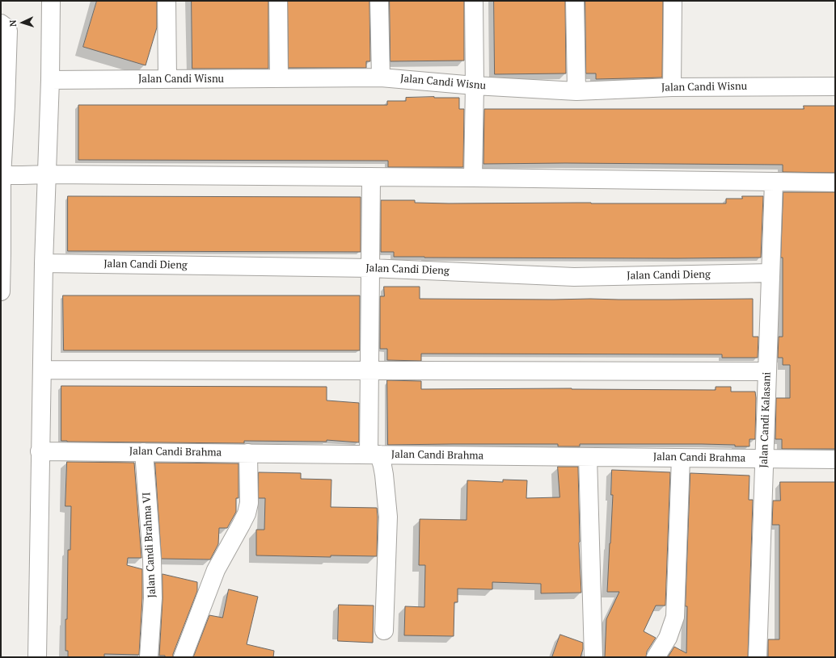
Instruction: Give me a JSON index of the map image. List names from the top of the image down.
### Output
{
  "streets": {
    "street": [
      "Jalan Candi Wisnu",
      "Jalan Candi Dieng",
      "Jalan Candi Kalasani",
      "Jalan Candi Brahma",
      "Jalan Candi Brahma VI"
    ]
  },
  "crossings": [
    ["Jalan Candi Dieng", "Jalan Candi Kalasani"],
    ["Jalan Candi Kalasani", "Jalan Candi Brahma"],
    ["Jalan Candi Brahma", "Jalan Candi Brahma VI"]
  ],
  "north": "left"
}
